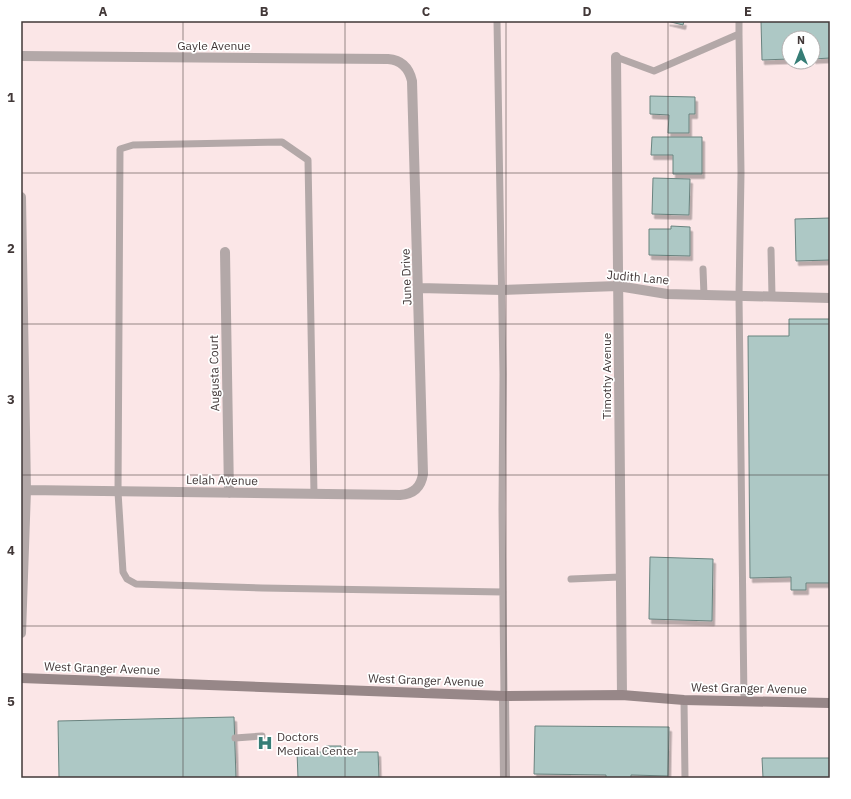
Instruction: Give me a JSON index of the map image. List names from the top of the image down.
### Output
{
  "streets": {
    "street": [
      "Gayle Avenue",
      "June Drive",
      "Judith Lane",
      "Augusta Court",
      "Timothy Avenue",
      "Lelah Avenue",
      "West Granger Avenue"
    ]
  },
  "crossings": [
    ["Gayle Avenue", "June Drive"],
    ["June Drive", "Judith Lane"],
    ["June Drive", "Lelah Avenue"],
    ["Judith Lane", "Timothy Avenue"],
    ["Augusta Court", "Lelah Avenue"],
    ["Timothy Avenue", "West Granger Avenue"]
  ],
  "places": {
    "hospital": ["Doctors Medical Center"]
  },
  "north": "top",
  "grid": {
    "columns": [
      "A",
      "B",
      "C",
      "D",
      "E"
    ],
    "rows": [
      "1",
      "2",
      "3",
      "4",
      "5"
    ]
  }
}
